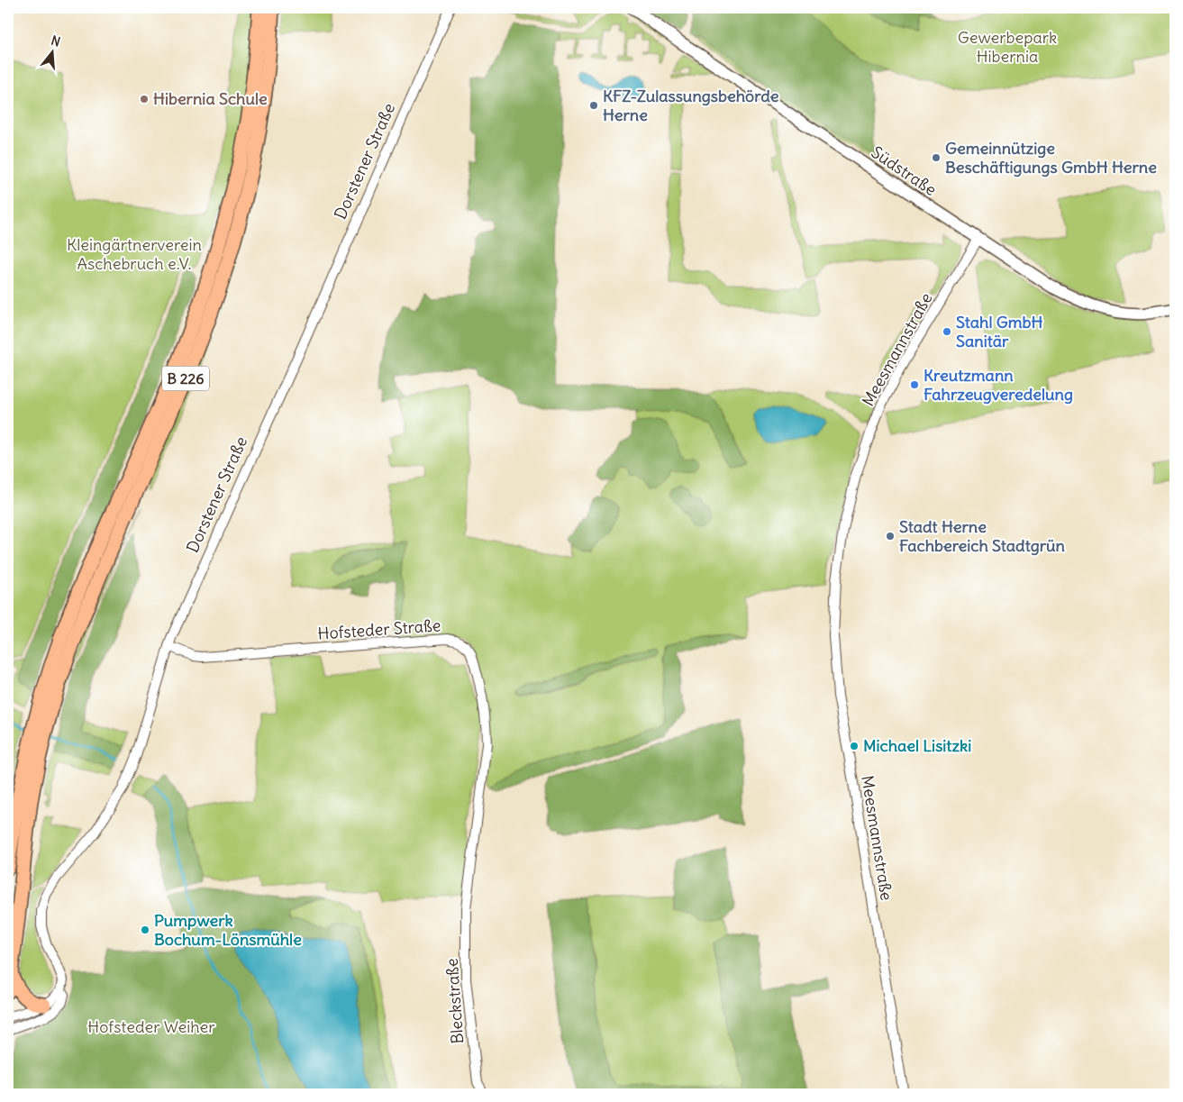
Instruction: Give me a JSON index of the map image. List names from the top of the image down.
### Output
{
  "streets": {
    "main road": ["B 226"],
    "street": [
      "Dorstener Straße",
      "Südstraße",
      "Meesmannstraße",
      "Hofsteder Straße",
      "Bleckstraße"
    ]
  },
  "crossings": [
    ["Dorstener Straße", "Hofsteder Straße"],
    ["Südstraße", "Meesmannstraße"],
    ["Hofsteder Straße", "Bleckstraße"]
  ],
  "parks": ["Gewerbepark Hibernia", "Kleingärtnerverein Aschebruch e.V.", "Hofsteder Weiher"],
  "places": [
    "Hibernia Schule",
    "KFZ-Zulassungsbehörde Herne",
    "Gemeinnützige Beschäftigungs GmbH Herne",
    "Stahl GmbH Sanitär",
    "Kreutzmann Fahrzeugveredelung",
    "Stadt Herne Fachbereich Stadtgrün",
    "Michael Lisitzki",
    "Pumpwerk Bochum-Lönsmühle"
  ],
  "north": "top"
}
